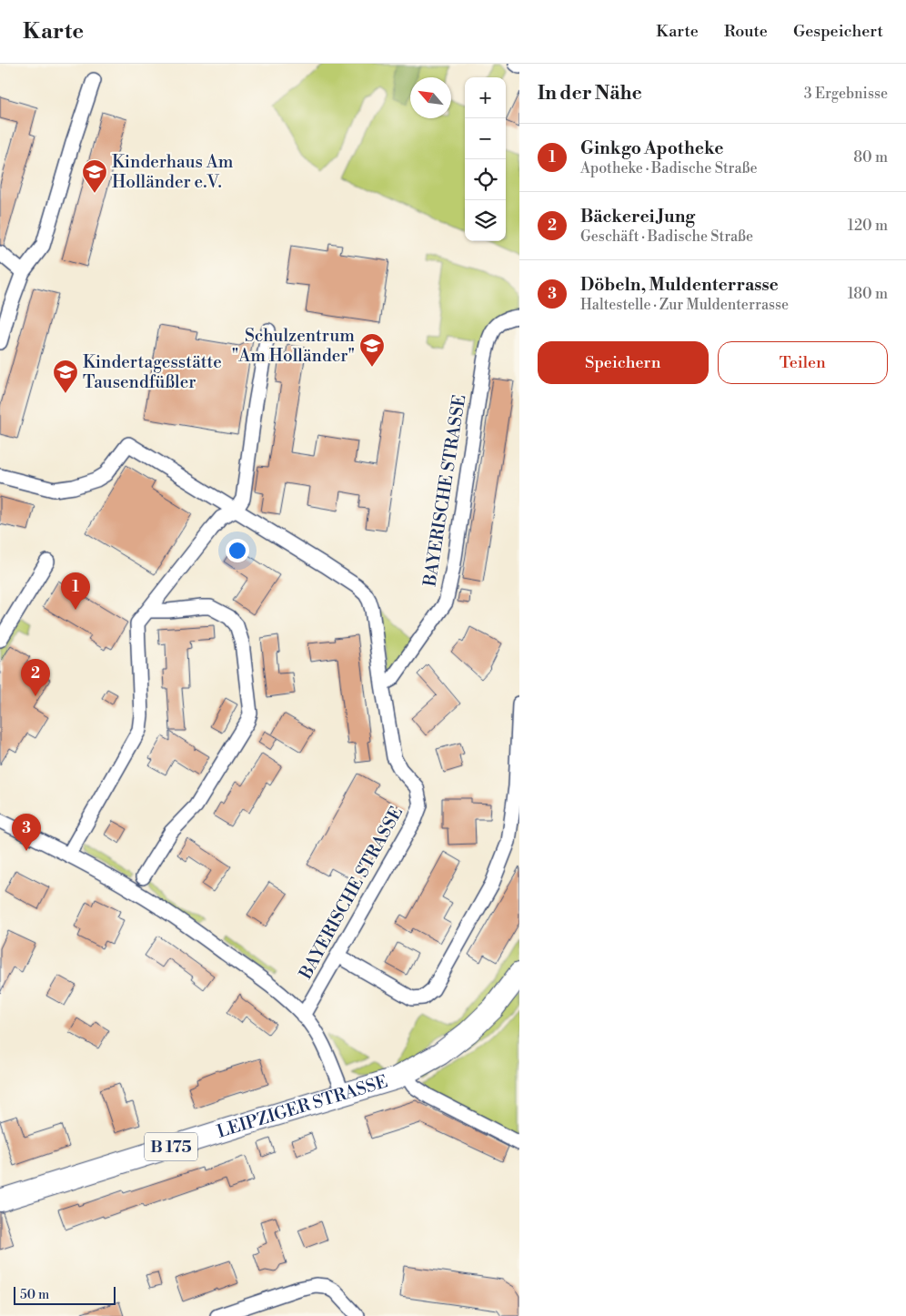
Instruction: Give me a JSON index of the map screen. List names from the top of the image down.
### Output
{
  "streets": {
    "main road": ["LEIPZIGER STRASSE", "B 175"],
    "street": ["BAYERISCHE STRASSE"]
  },
  "places": {
    "school or university": ["Kinderhaus Am Holländer e.V.", "Schulzentrum \"Am Holländer\"", "Kindertagesstätte Tausendfüßler"]
  },
  "scale_bar": "50 m",
  "north": "top left",
  "page": {
    "header": "Karte",
    "nav": ["Karte", "Route", "Gespeichert"],
    "heading": ["In der Nähe", "3 Ergebnisse"],
    "map_buttons": ["+", "−"],
    "list": [
      {
        "mark": "1",
        "name": "Ginkgo Apotheke",
        "note": "Apotheke · Badische Straße",
        "value": "80 m"
      },
      {
        "mark": "2",
        "name": "Bäckerei Jung",
        "note": "Geschäft · Badische Straße",
        "value": "120 m"
      },
      {
        "mark": "3",
        "name": "Döbeln, Muldenterrasse",
        "note": "Haltestelle · Zur Muldenterrasse",
        "value": "180 m"
      }
    ],
    "buttons": ["Speichern", "Teilen"],
    "pins": ["1", "2", "3"],
    "scale": "50 m"
  }
}
